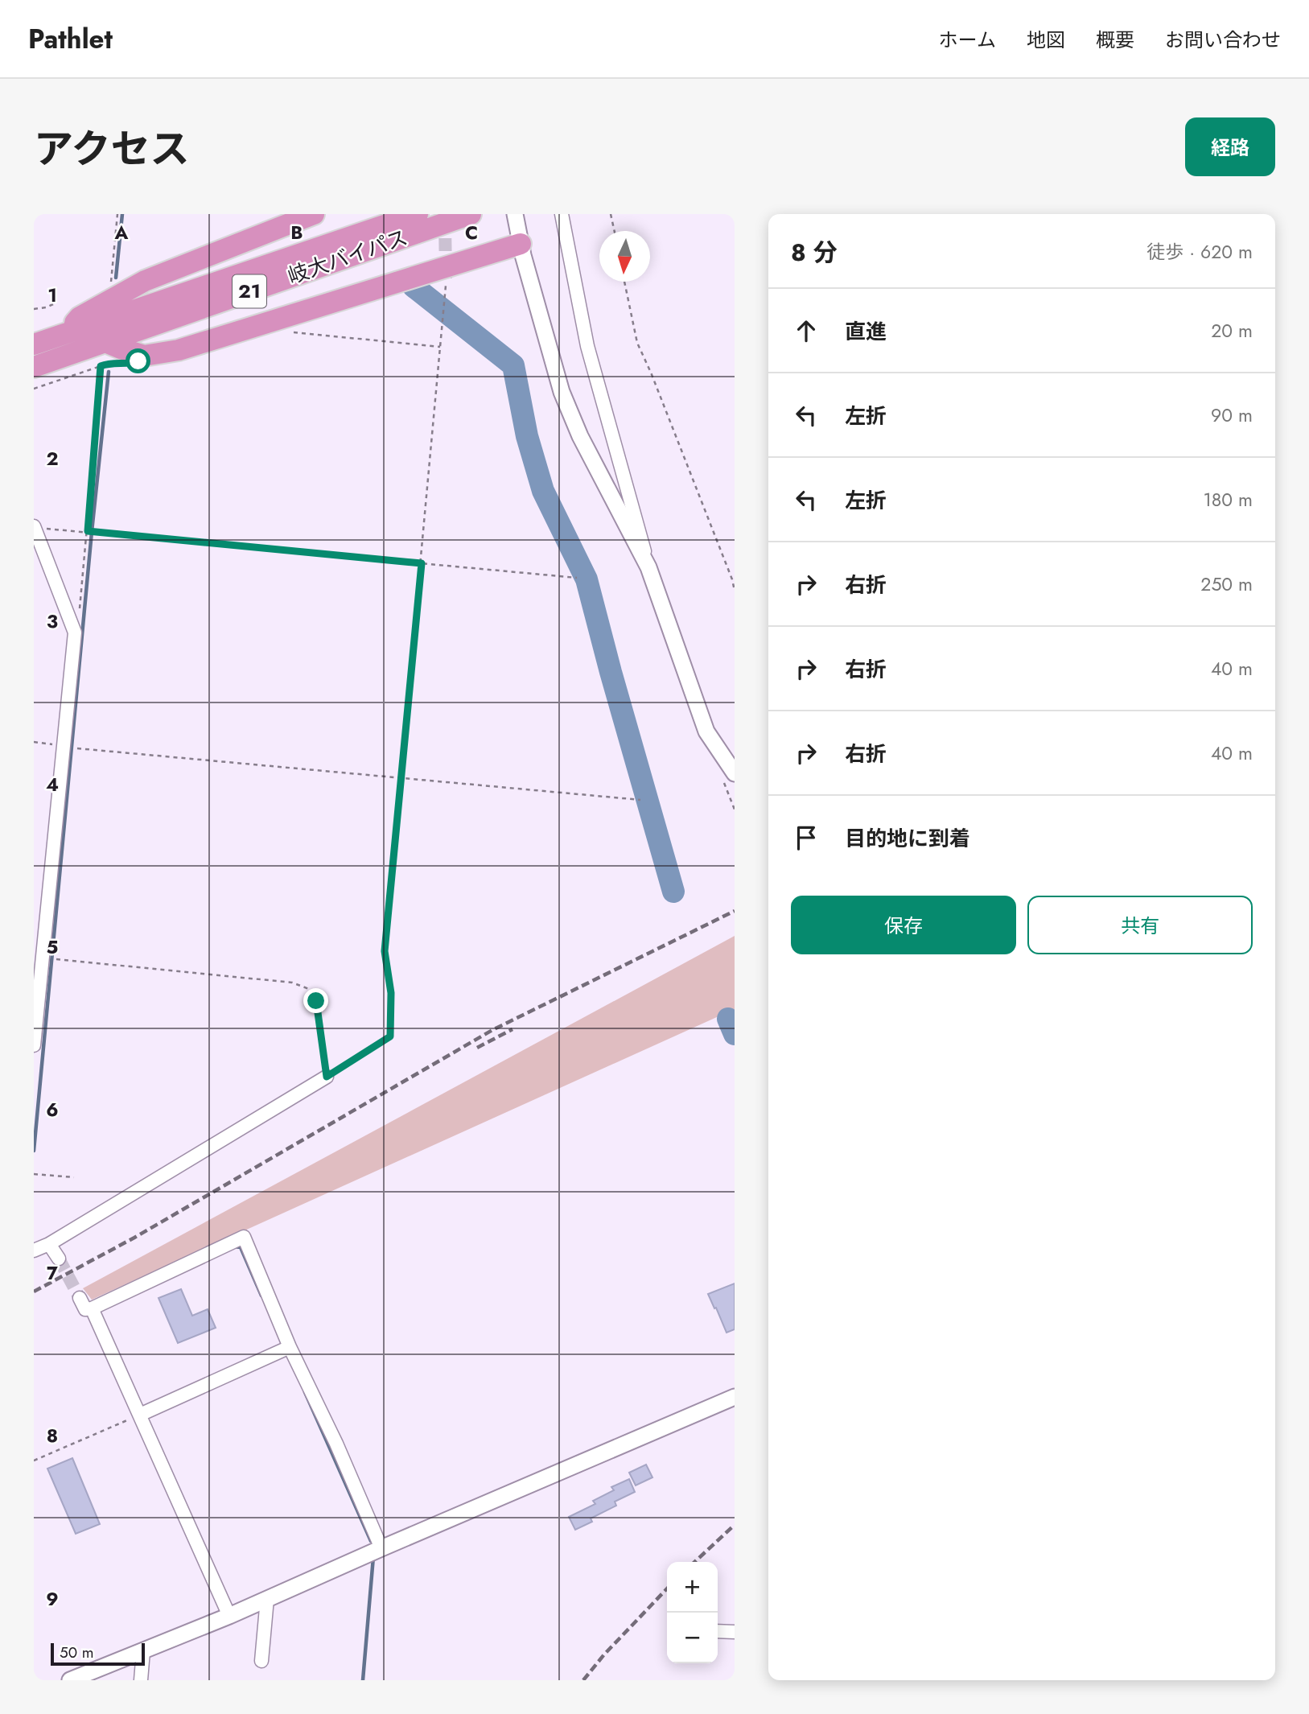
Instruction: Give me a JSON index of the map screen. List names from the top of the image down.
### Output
{
  "streets": {
    "highway": ["岐大バイパス", "21"]
  },
  "scale_bar": "50 m",
  "north": "bottom",
  "page": {
    "header": "Pathlet",
    "nav": [
      "ホーム",
      "地図",
      "概要",
      "お問い合わせ"
    ],
    "title": "アクセス",
    "buttons": [
      "経路",
      ["保存", "共有"]
    ],
    "heading": ["8 分", "徒歩 · 620 m"],
    "list": [
      ["直進", "20 m"],
      ["左折", "90 m"],
      ["左折", "180 m"],
      ["右折", "250 m"],
      ["右折", "40 m"],
      ["右折", "40 m"],
      "目的地に到着"
    ],
    "map_buttons": ["+", "−"],
    "scale": "50 m"
  },
  "grid": {
    "columns": ["A", "B", "C"],
    "rows": [
      "1",
      "2",
      "3",
      "4",
      "5",
      "6",
      "7",
      "8",
      "9"
    ]
  }
}
